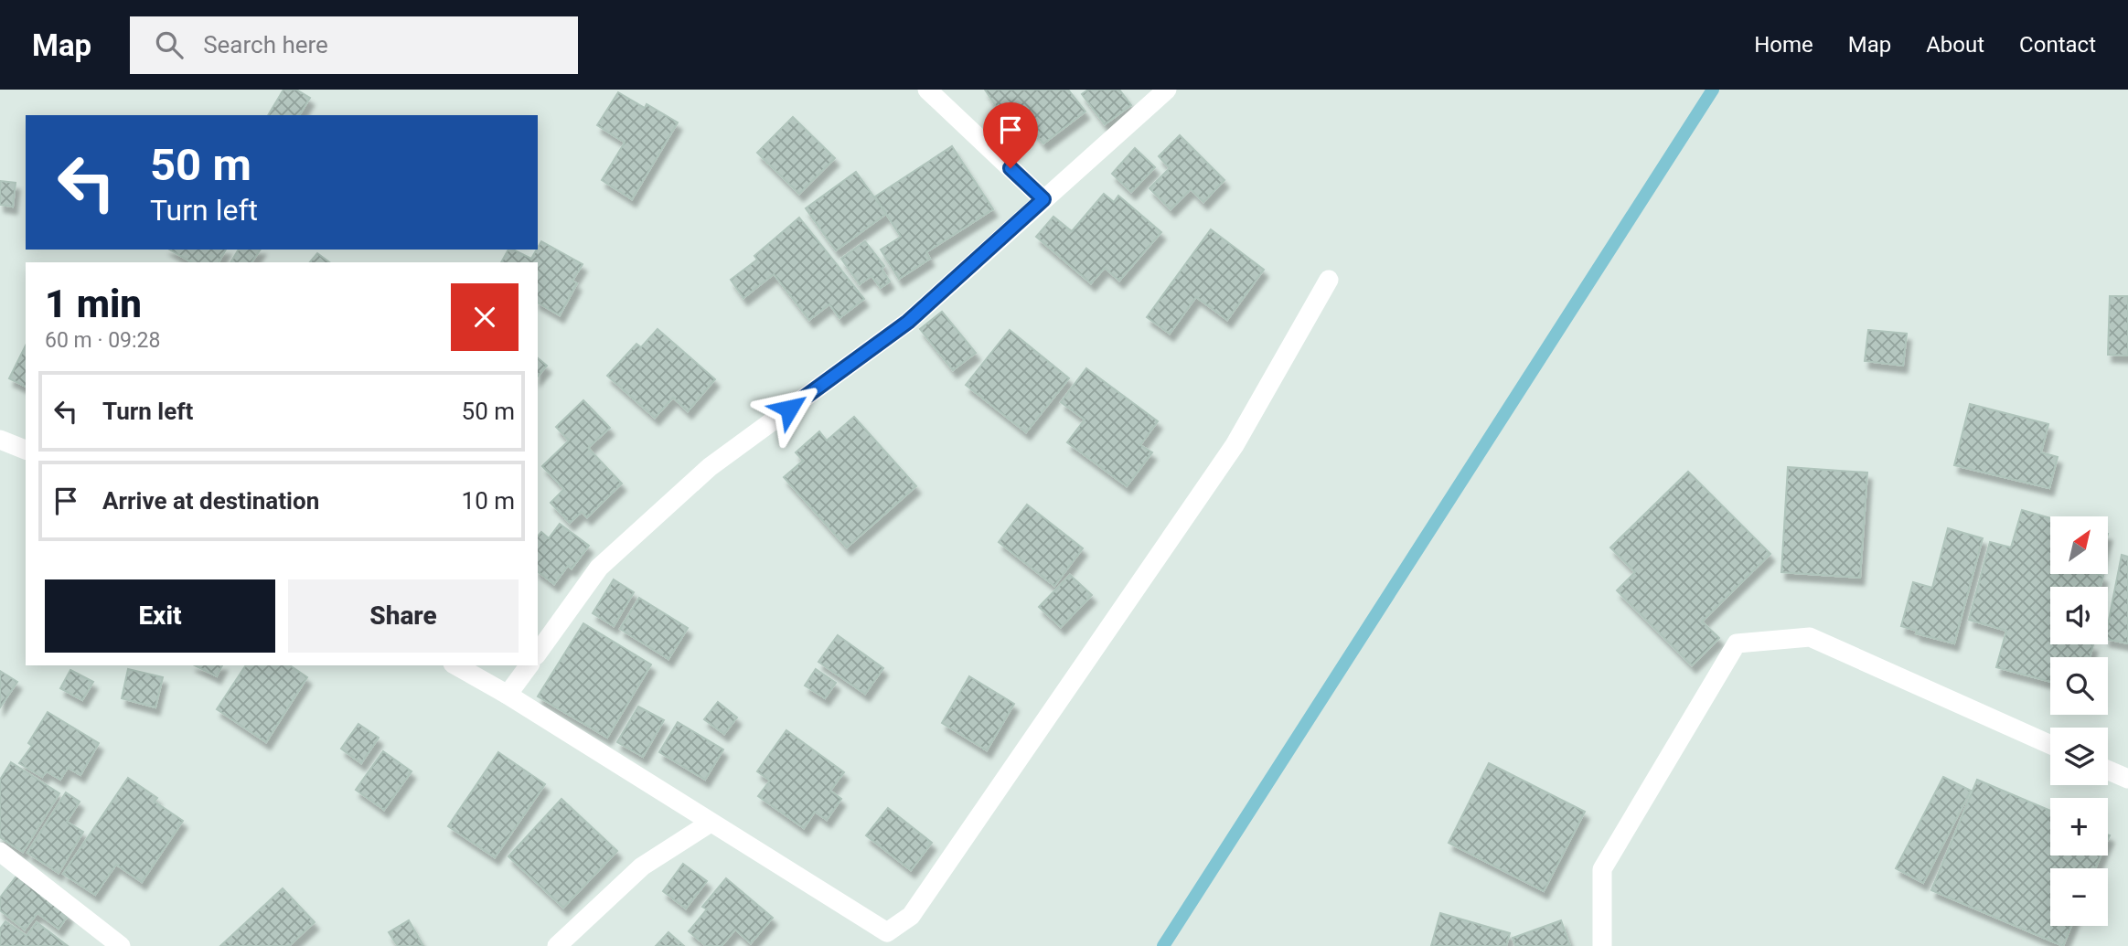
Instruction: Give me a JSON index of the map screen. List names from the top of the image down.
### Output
{
  "north": "top right",
  "page": {
    "header": "Map",
    "search": "Search here",
    "nav": [
      "Home",
      "Map",
      "About",
      "Contact"
    ],
    "turn": ["50 m", "Turn left"],
    "heading": ["1 min", "60 m · 09:28"],
    "list": [
      {
        "name": "Turn left",
        "value": "50 m"
      },
      {
        "name": "Arrive at destination",
        "value": "10 m"
      }
    ],
    "map_buttons": ["+", "−"],
    "buttons": ["Exit", "Share"]
  }
}
